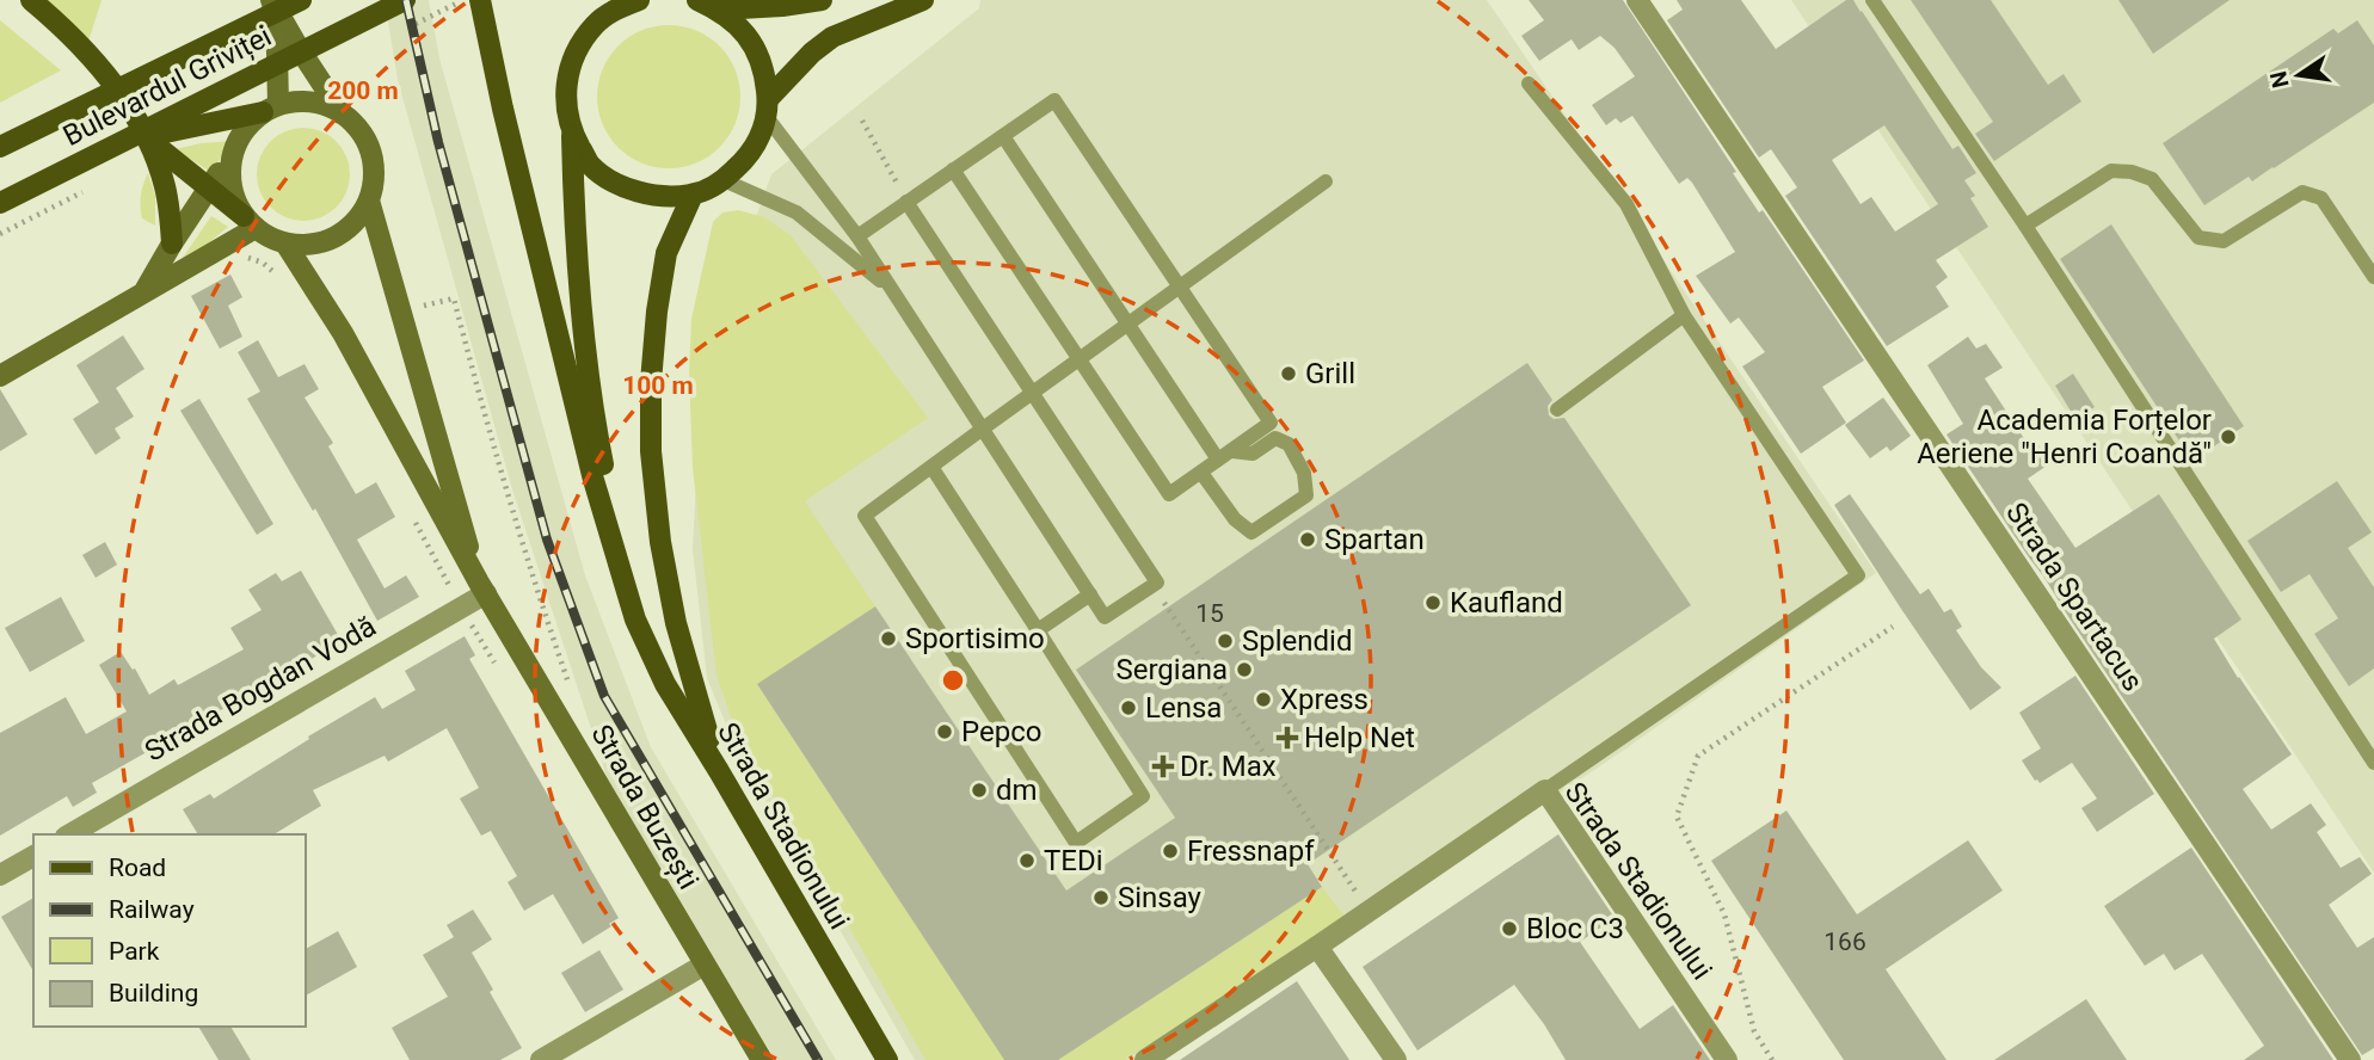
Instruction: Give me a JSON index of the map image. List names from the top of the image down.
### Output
{
  "streets": {
    "main road": ["Bulevardul Griviței", "Strada Buzești", "Strada Stadionului"],
    "street": ["Strada Spartacus", "Strada Bogdan Vodă"]
  },
  "crossings": [
    ["Strada Bogdan Vodă", "Strada Buzești"]
  ],
  "places": {
    "other": [
      "Grill",
      "Academia Forțelor Aeriene \"Henri Coandă\"",
      "Spartan",
      "Kaufland",
      "Sportisimo",
      "Splendid",
      "Sergiana",
      "Xpress",
      "Lensa",
      "Pepco",
      "dm",
      "Fressnapf",
      "TEDi",
      "Sinsay",
      "Bloc C3"
    ],
    "health": ["Help Net", "Dr. Max"]
  },
  "house_numbers": ["15", "166"],
  "legend": [
    "Road",
    "Railway",
    "Park",
    "Building"
  ],
  "north": "left",
  "rings": ["200 m", "100 m"]
}
